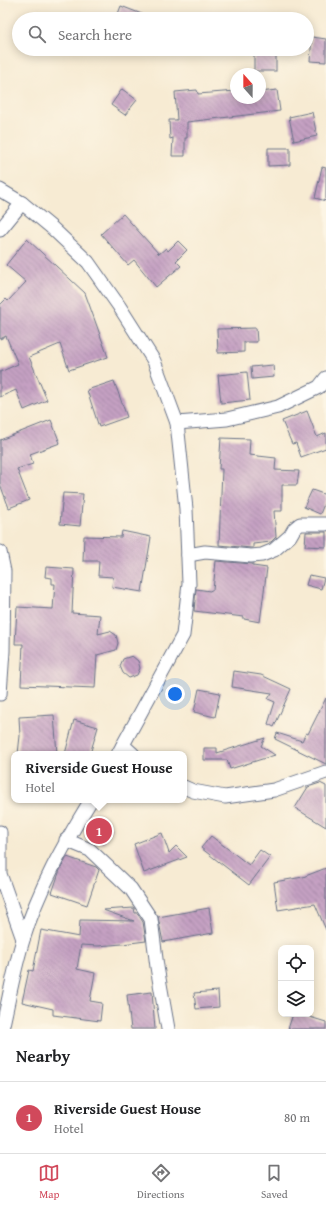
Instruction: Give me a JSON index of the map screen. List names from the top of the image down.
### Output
{
  "north": "top",
  "page": {
    "search": "Search here",
    "popup": ["Riverside Guest House", "Hotel"],
    "pins": "1",
    "heading": "Nearby",
    "list": [
      {
        "mark": "1",
        "name": "Riverside Guest House",
        "note": "Hotel",
        "value": "80 m"
      }
    ],
    "nav": ["Map", "Directions", "Saved"]
  }
}
